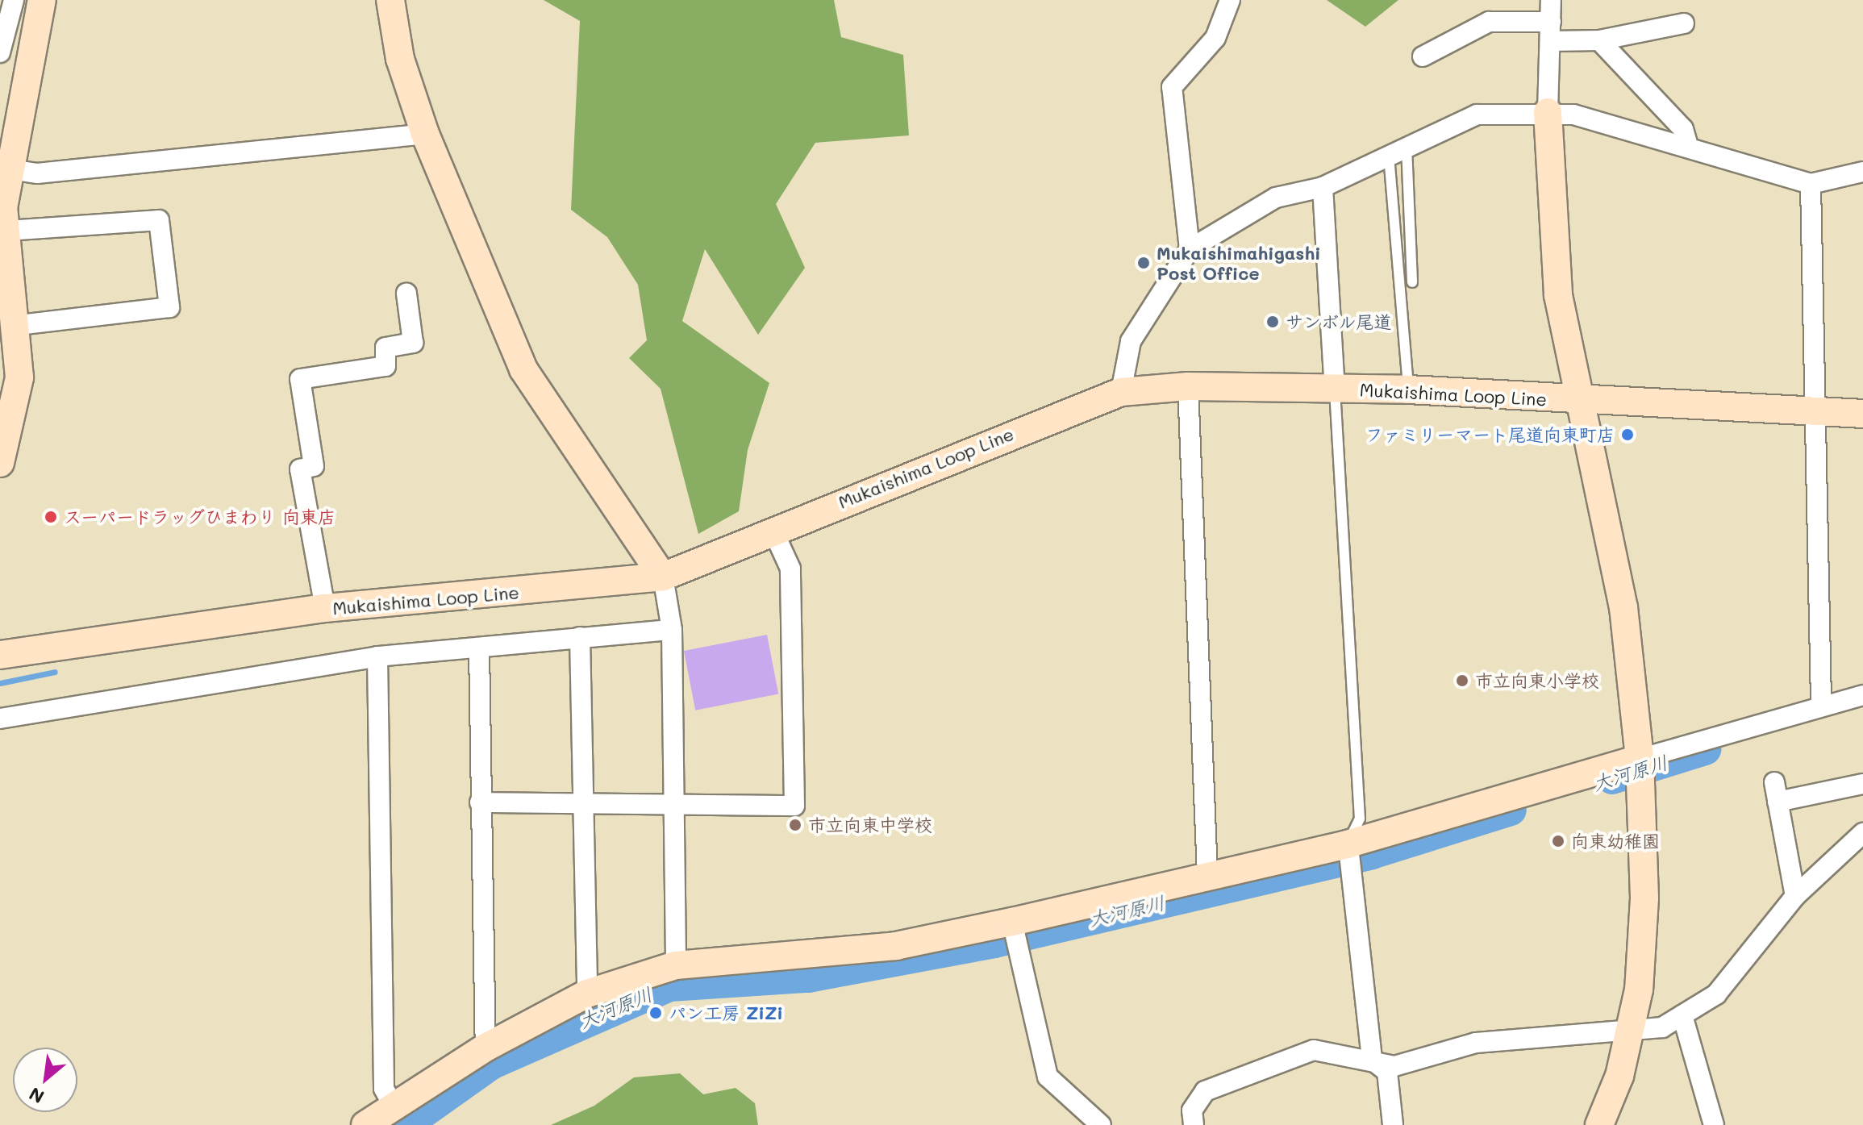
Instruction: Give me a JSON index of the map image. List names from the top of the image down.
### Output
{
  "streets": {
    "street": ["Mukaishima Loop Line"]
  },
  "water": ["大河原川"],
  "places": [
    "Mukaishimahigashi Post Office",
    "サンボル尾道",
    "ファミリーマート尾道向東町店",
    "スーパードラッグひまわり 向東店",
    "市立向東小学校",
    "市立向東中学校",
    "向東幼稚園",
    "パン工房 ZiZi"
  ],
  "north": "bottom left"
}
